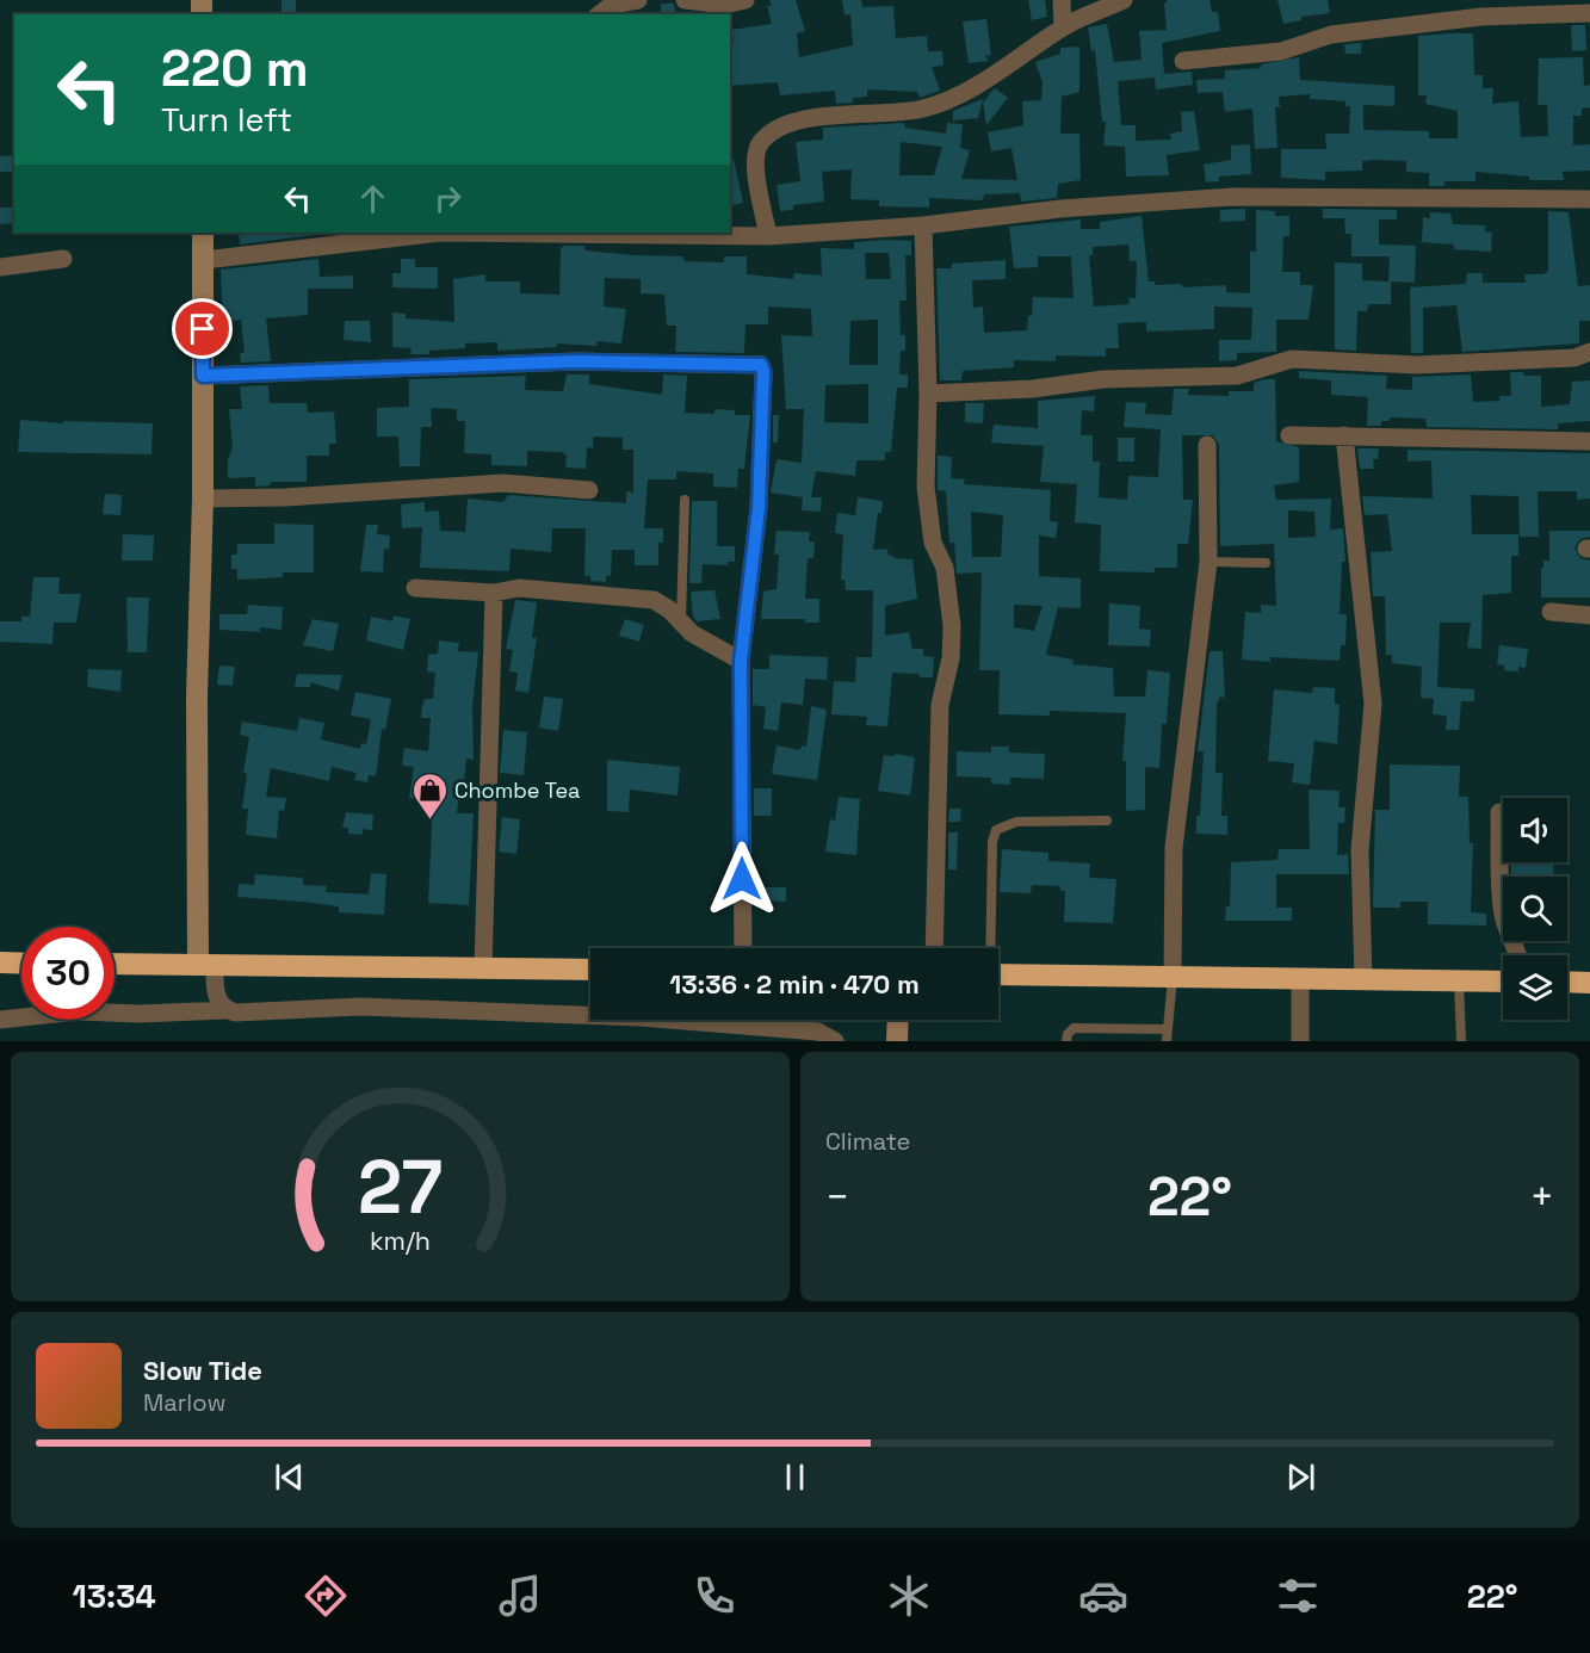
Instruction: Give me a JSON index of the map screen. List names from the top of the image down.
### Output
{
  "places": {
    "shop": ["Chombe Tea"]
  },
  "page": {
    "turn": ["220 m", "Turn left"],
    "limit": "30",
    "trip": "13:36 · 2 min · 470 m",
    "tile": "Climate",
    "heat": ["−", "22°", "+"],
    "song": ["Slow Tide", "Marlow"],
    "tabs": ["13:34", "22°"],
    "gauge": ["27", "km/h"]
  }
}
